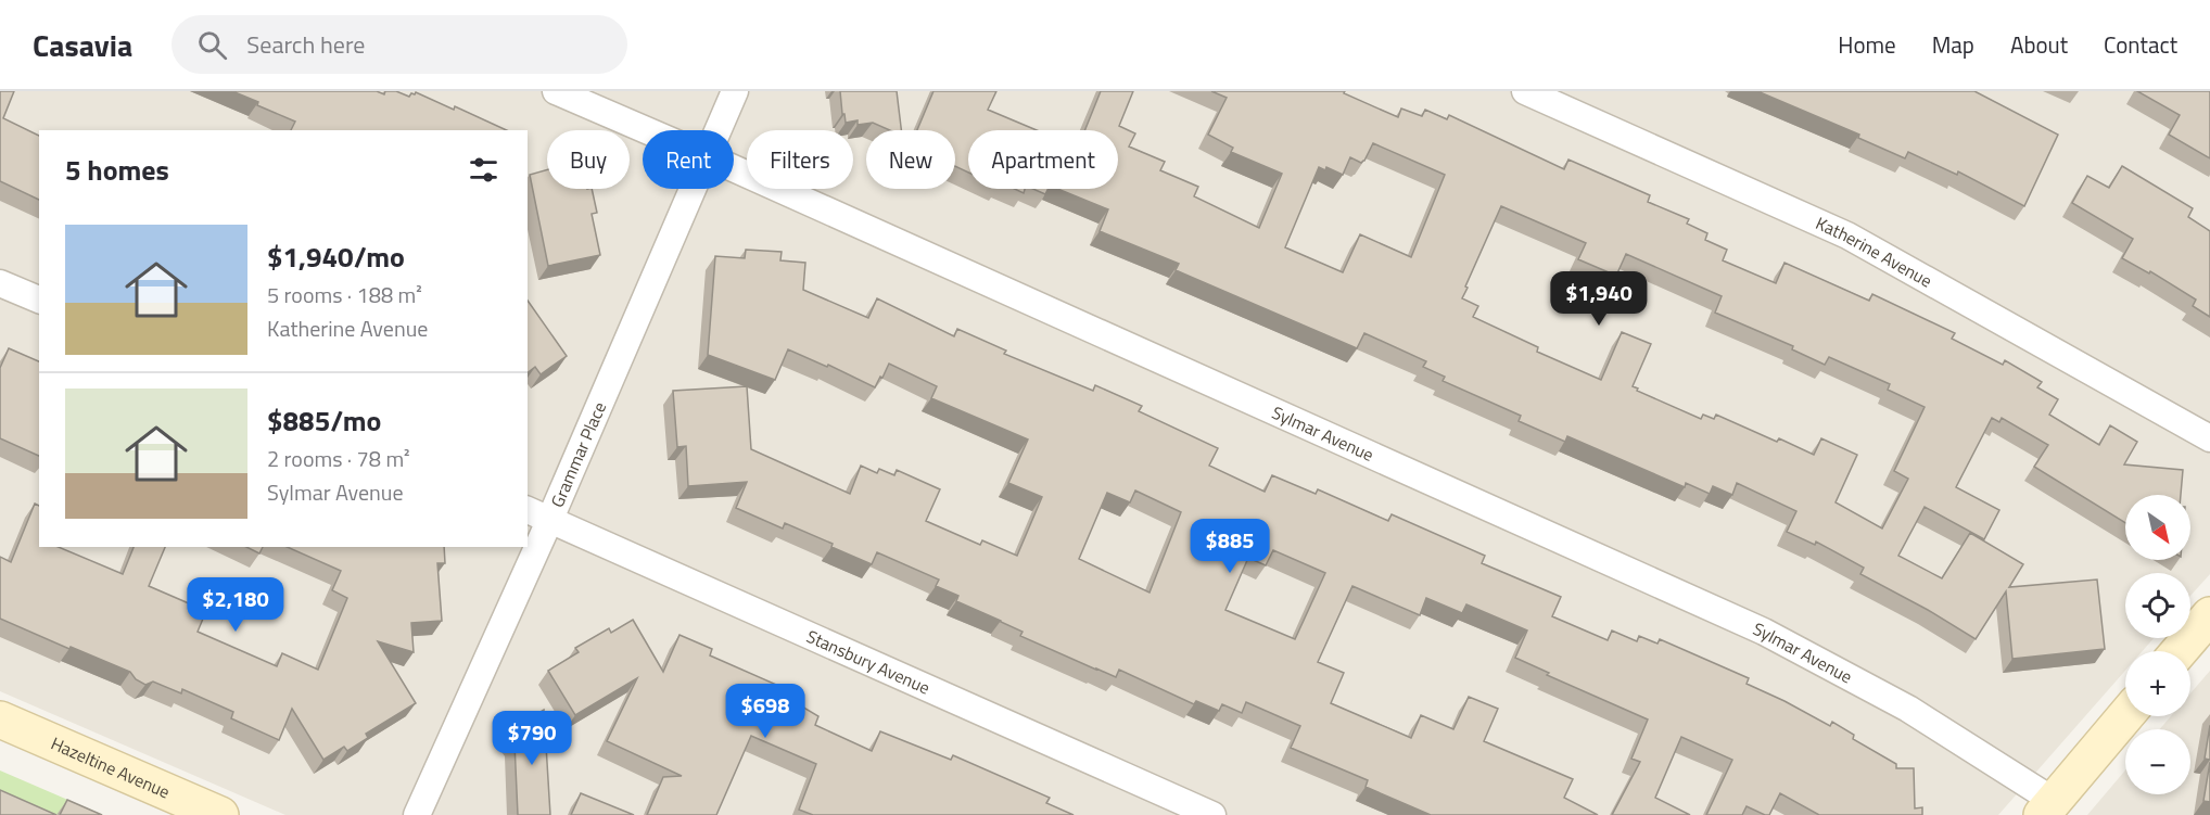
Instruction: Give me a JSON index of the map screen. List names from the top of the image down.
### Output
{
  "streets": {
    "street": [
      "Katherine Avenue",
      "Sylmar Avenue",
      "Grammar Place",
      "Stansbury Avenue",
      "Hazeltine Avenue"
    ]
  },
  "crossings": [
    ["Grammar Place", "Stansbury Avenue"]
  ],
  "north": "bottom right",
  "page": {
    "header": "Casavia",
    "search": "Search here",
    "nav": [
      "Home",
      "Map",
      "About",
      "Contact"
    ],
    "chip": [
      "Buy",
      "Rent",
      "Filters",
      "New",
      "Apartment"
    ],
    "heading": "5 homes",
    "list": [
      {
        "name": "$1,940/mo",
        "note": "5 rooms · 188 m² · Katherine Avenue"
      },
      {
        "name": "$885/mo",
        "note": "2 rooms · 78 m² · Sylmar Avenue"
      }
    ],
    "price": [
      "$1,940",
      "$885",
      "$2,180",
      "$698",
      "$790"
    ],
    "map_buttons": ["+", "−"]
  }
}
